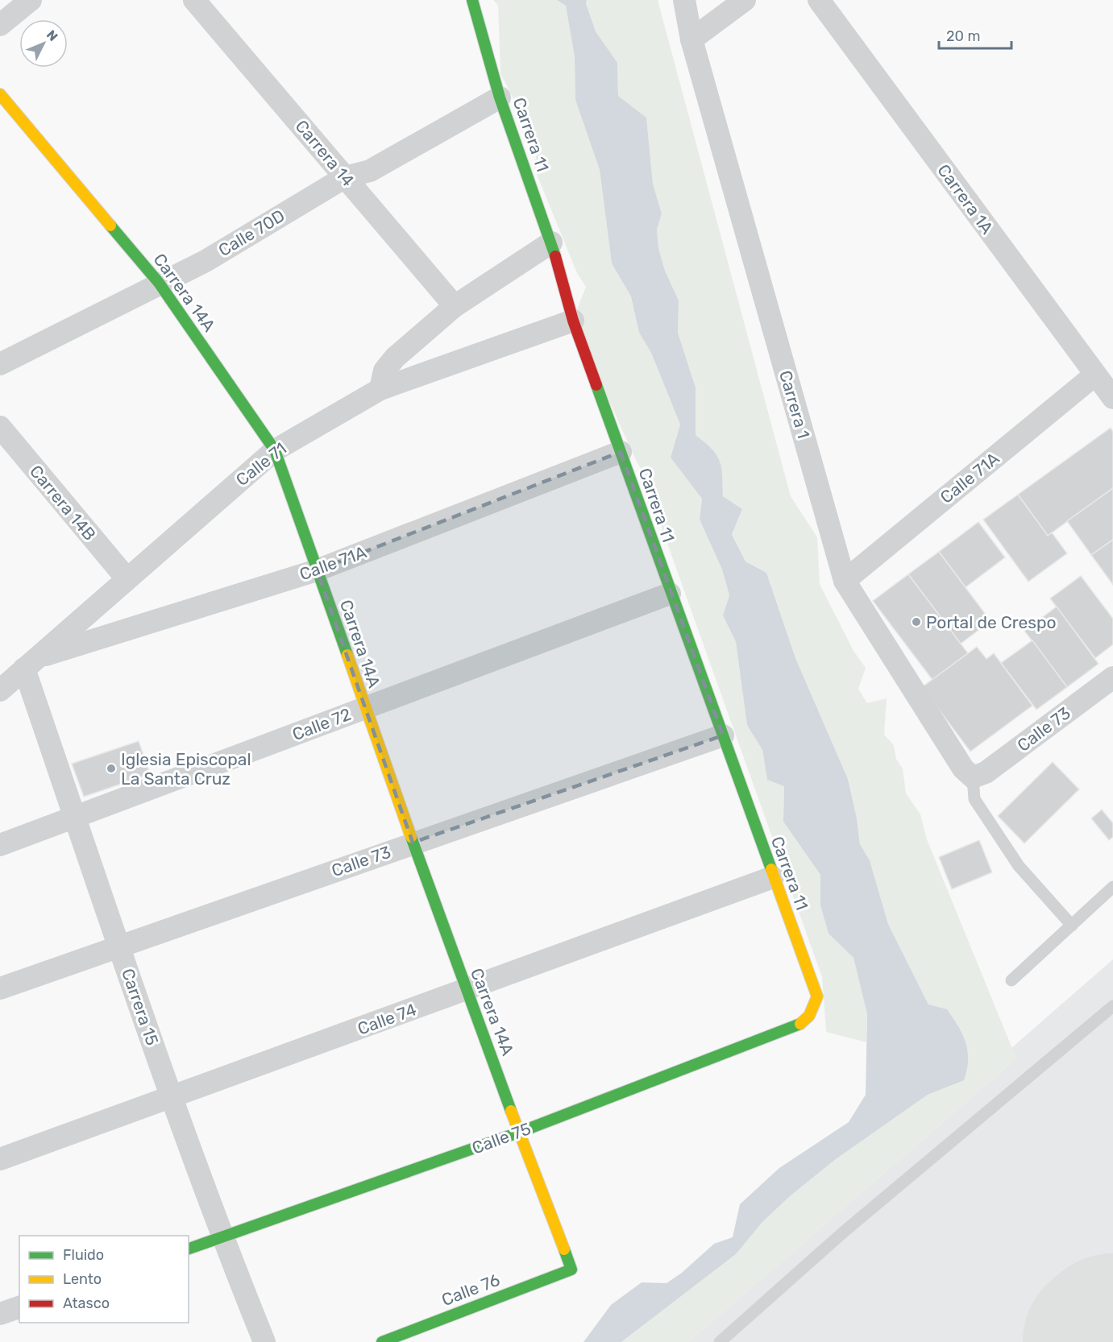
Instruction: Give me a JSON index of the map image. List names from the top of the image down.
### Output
{
  "streets": {
    "street": [
      "Carrera 11",
      "Carrera 14",
      "Carrera 1A",
      "Calle 70D",
      "Carrera 14A",
      "Carrera 1",
      "Calle 71",
      "Calle 71A",
      "Carrera 14B",
      "Calle 72",
      "Calle 73",
      "Carrera 15",
      "Calle 74",
      "Calle 75",
      "Calle 76"
    ]
  },
  "crossings": [
    ["Carrera 11", "Calle 70D"],
    ["Carrera 11", "Calle 71"],
    ["Carrera 11", "Calle 71A"],
    ["Carrera 11", "Calle 72"],
    ["Carrera 11", "Calle 73"],
    ["Carrera 11", "Calle 74"],
    ["Carrera 11", "Calle 75"],
    ["Carrera 14", "Calle 70D"],
    ["Carrera 1A", "Calle 71A"],
    ["Calle 70D", "Carrera 14A"],
    ["Carrera 14A", "Calle 71"],
    ["Carrera 14A", "Calle 71A"],
    ["Carrera 14A", "Calle 72"],
    ["Carrera 14A", "Calle 73"],
    ["Carrera 14A", "Calle 74"],
    ["Carrera 14A", "Calle 75"],
    ["Carrera 14A", "Calle 76"],
    ["Carrera 1", "Calle 71A"],
    ["Carrera 1", "Calle 73"],
    ["Calle 71", "Calle 71A"],
    ["Calle 71", "Carrera 14B"],
    ["Calle 71", "Carrera 15"],
    ["Calle 71A", "Carrera 15"],
    ["Calle 72", "Carrera 15"],
    ["Calle 73", "Carrera 15"],
    ["Carrera 15", "Calle 74"],
    ["Carrera 15", "Calle 75"]
  ],
  "places": ["Portal de Crespo", "Iglesia Episcopal La Santa Cruz"],
  "legend": ["Fluido", "Lento", "Atasco"],
  "scale_bar": "20 m",
  "north": "top right"
}
